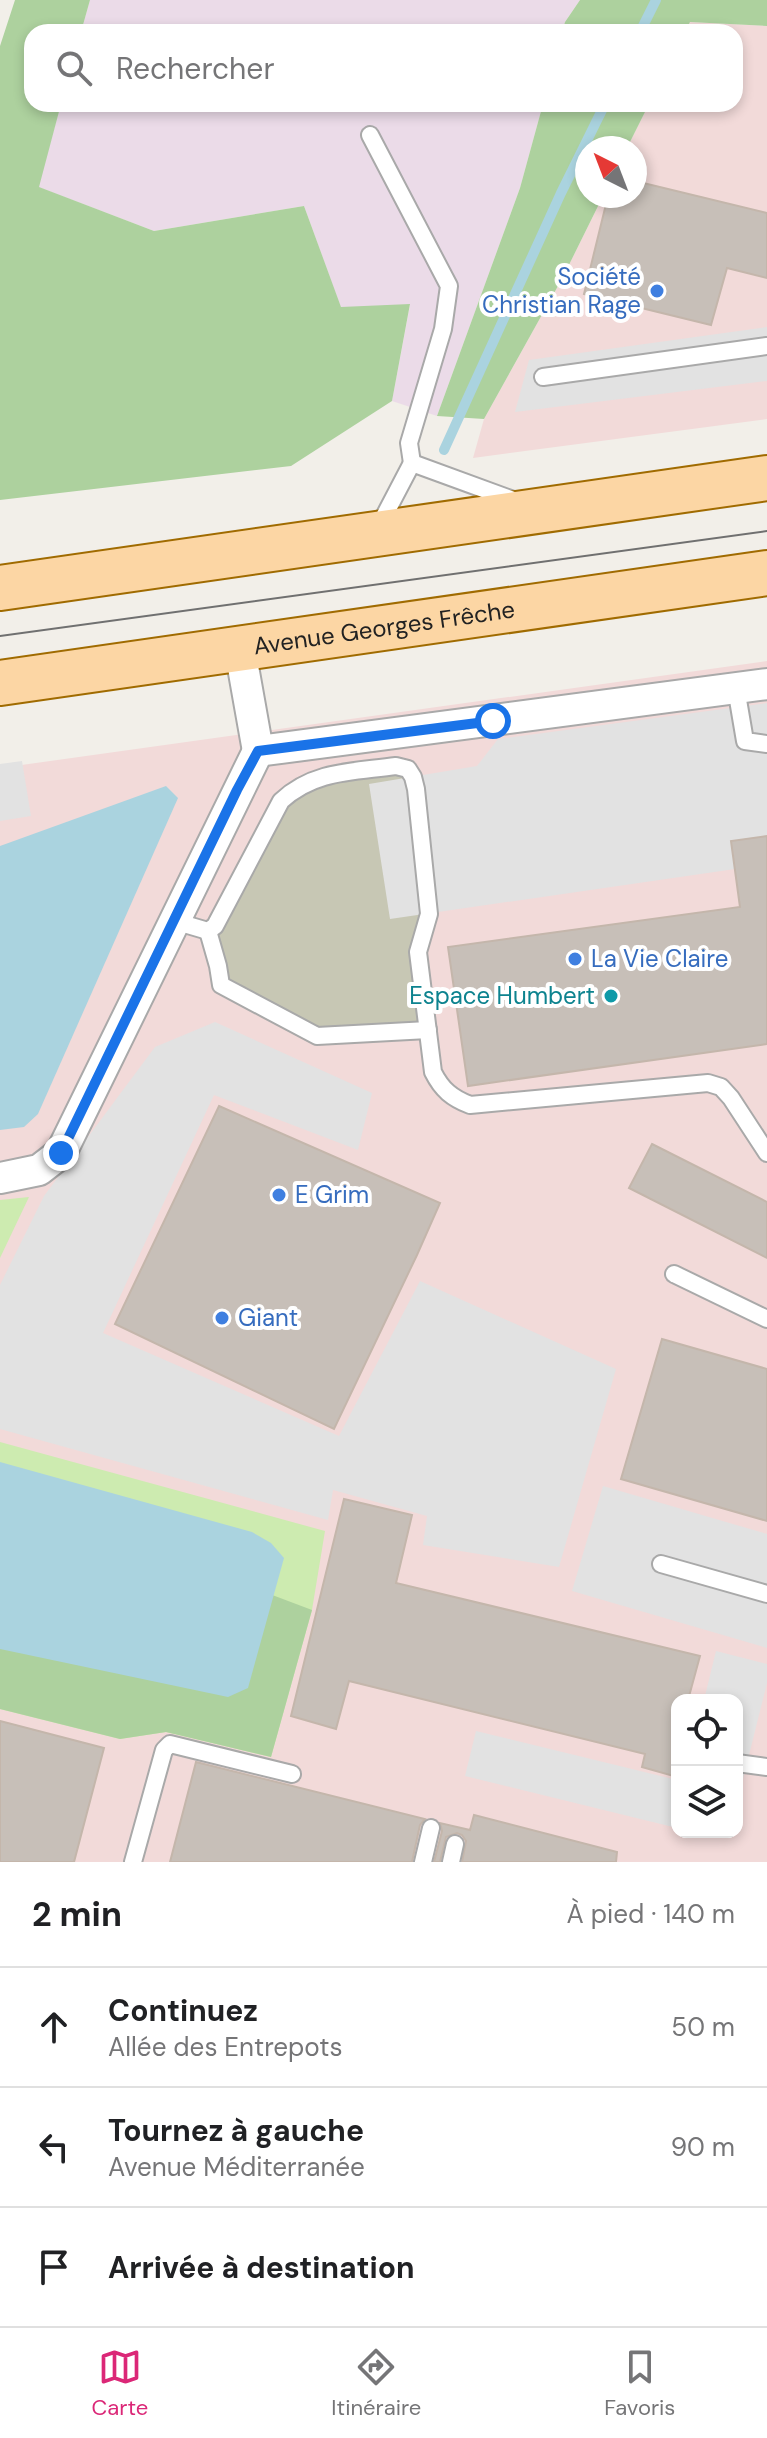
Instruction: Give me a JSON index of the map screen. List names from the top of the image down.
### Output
{
  "streets": {
    "main road": ["Avenue Georges Frêche"]
  },
  "places": [
    "Société Christian Rage",
    "La Vie Claire",
    "Espace Humbert",
    "E Grim",
    "Giant"
  ],
  "north": "top left",
  "page": {
    "search": "Rechercher",
    "heading": ["2 min", "À pied · 140 m"],
    "list": [
      ["Continuez", "Allée des Entrepots", "50 m"],
      ["Tournez à gauche", "Avenue Méditerranée", "90 m"],
      "Arrivée à destination"
    ],
    "nav": ["Carte", "Itinéraire", "Favoris"]
  }
}
